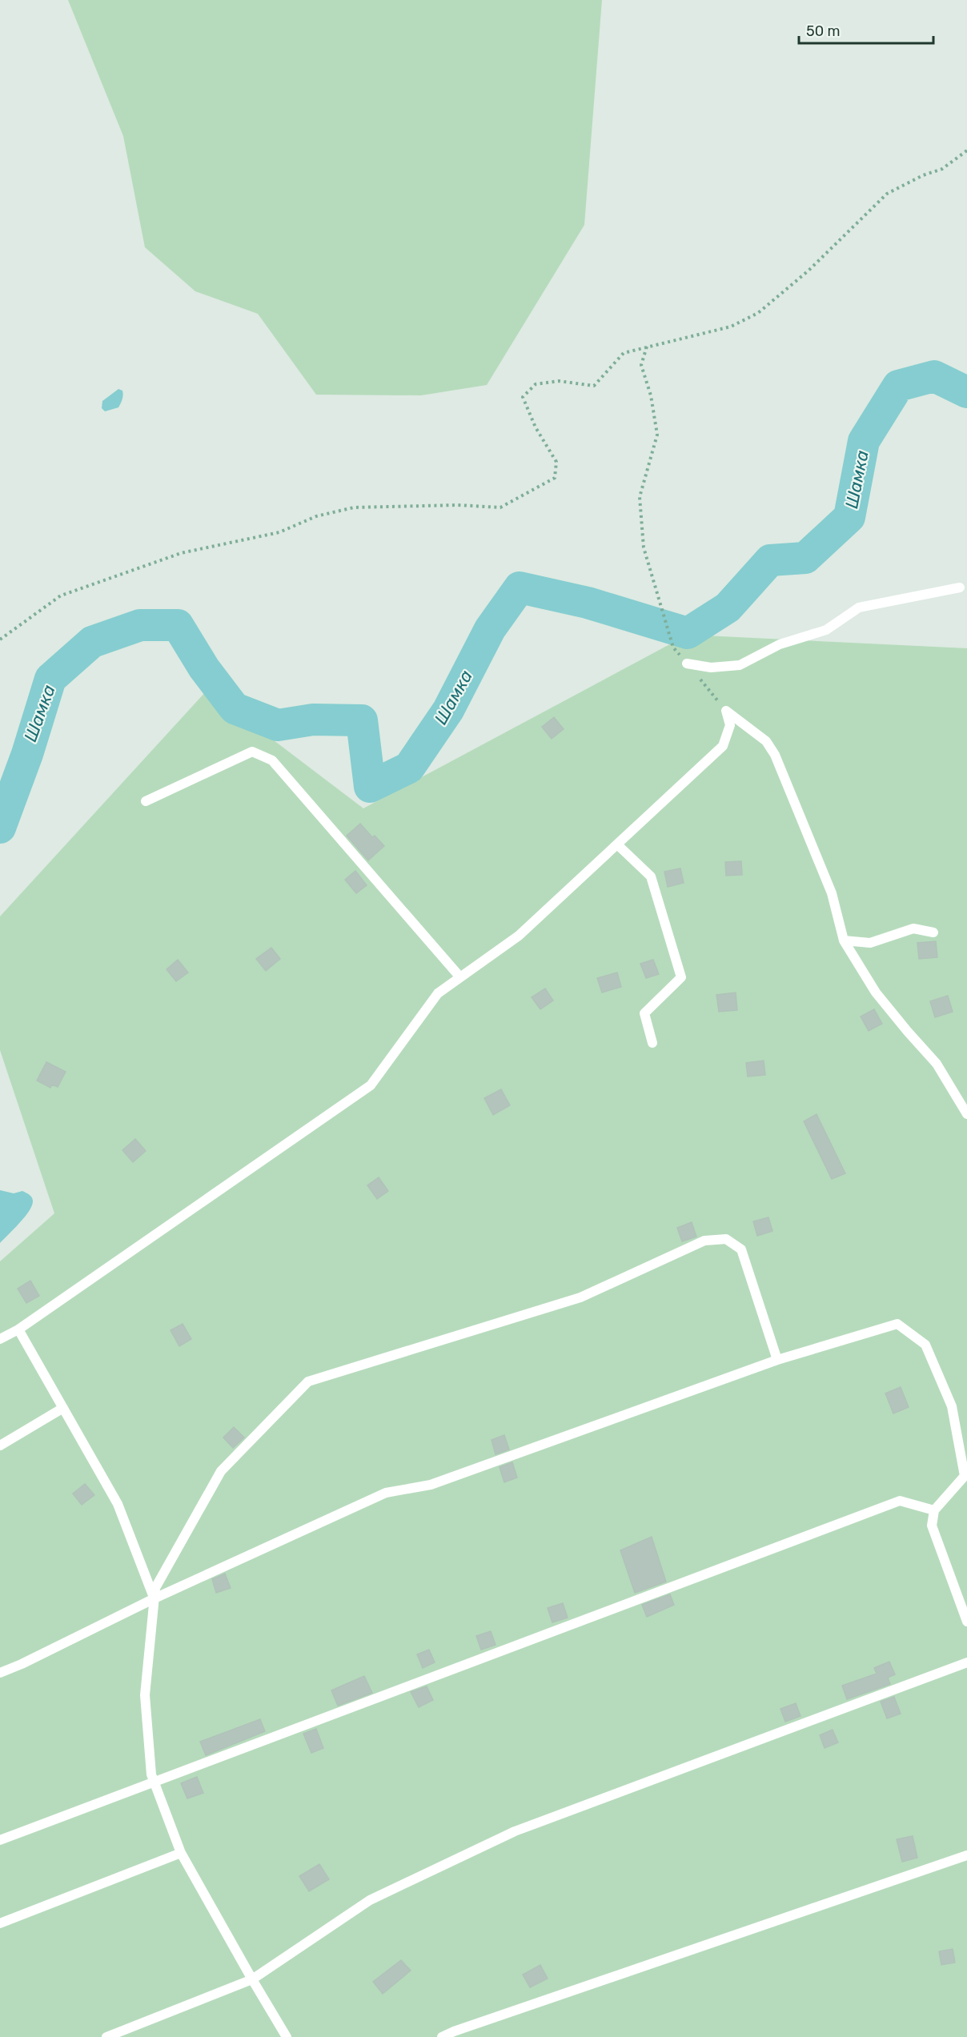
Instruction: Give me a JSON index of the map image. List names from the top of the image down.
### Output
{
  "water": ["Шамка"],
  "scale_bar": "50 m"
}
